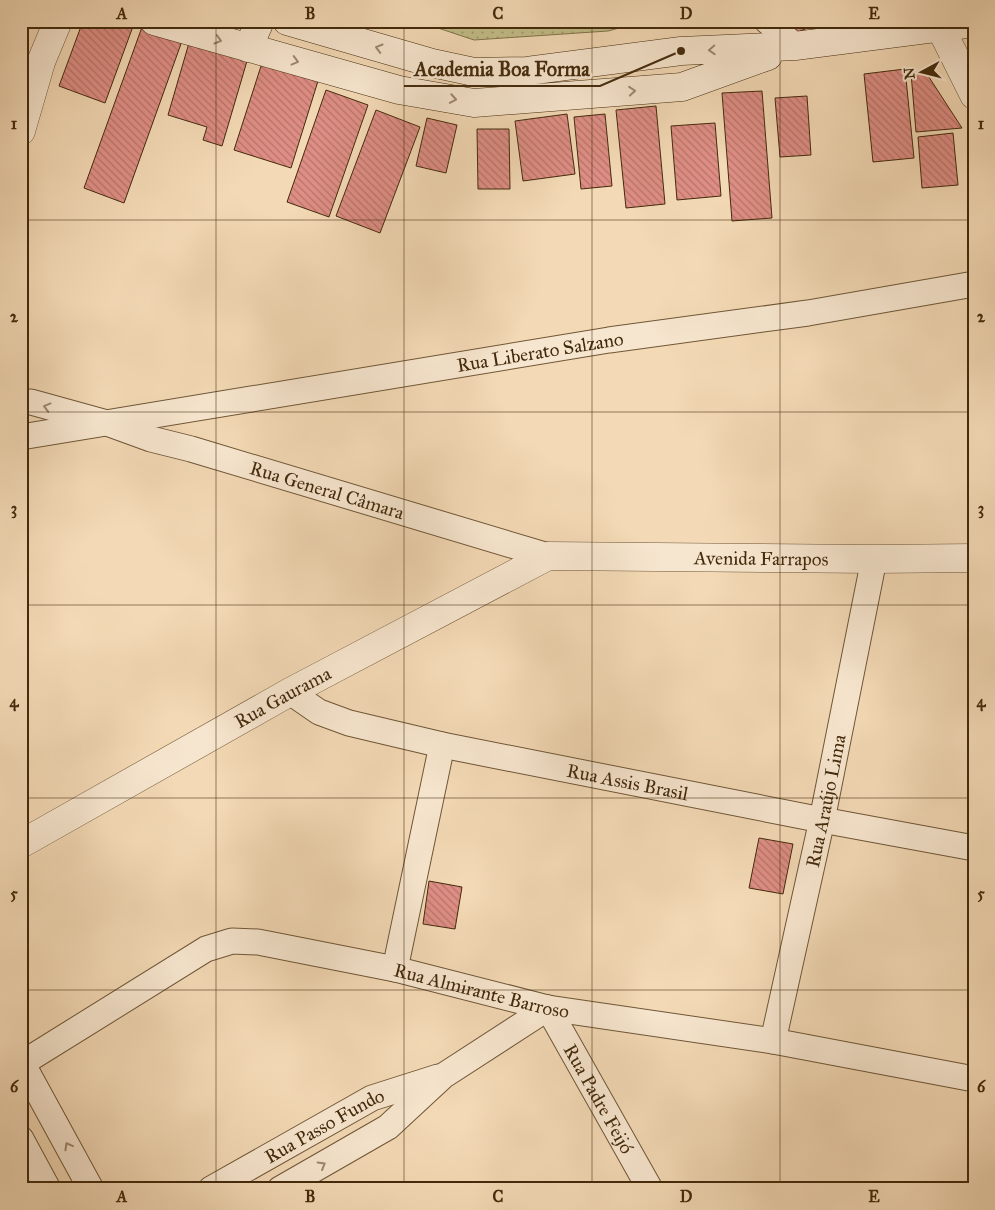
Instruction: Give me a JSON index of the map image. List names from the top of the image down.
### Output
{
  "streets": {
    "main road": ["Avenida Farrapos", "Rua Gaurama"],
    "street": [
      "Rua Liberato Salzano",
      "Rua General Câmara",
      "Rua Assis Brasil",
      "Rua Araújo Lima",
      "Rua Almirante Barroso",
      "Rua Padre Feijó",
      "Rua Passo Fundo"
    ]
  },
  "crossings": [
    ["Rua Liberato Salzano", "Rua General Câmara"],
    ["Rua General Câmara", "Avenida Farrapos"],
    ["Rua General Câmara", "Rua Gaurama"],
    ["Avenida Farrapos", "Rua Gaurama"],
    ["Avenida Farrapos", "Rua Araújo Lima"],
    ["Rua Gaurama", "Rua Assis Brasil"],
    ["Rua Assis Brasil", "Rua Araújo Lima"],
    ["Rua Araújo Lima", "Rua Almirante Barroso"],
    ["Rua Almirante Barroso", "Rua Padre Feijó"],
    ["Rua Almirante Barroso", "Rua Passo Fundo"],
    ["Rua Padre Feijó", "Rua Passo Fundo"]
  ],
  "places": ["Academia Boa Forma"],
  "north": "left",
  "grid": {
    "columns": [
      "A",
      "B",
      "C",
      "D",
      "E"
    ],
    "rows": [
      "1",
      "2",
      "3",
      "4",
      "5",
      "6"
    ]
  }
}
